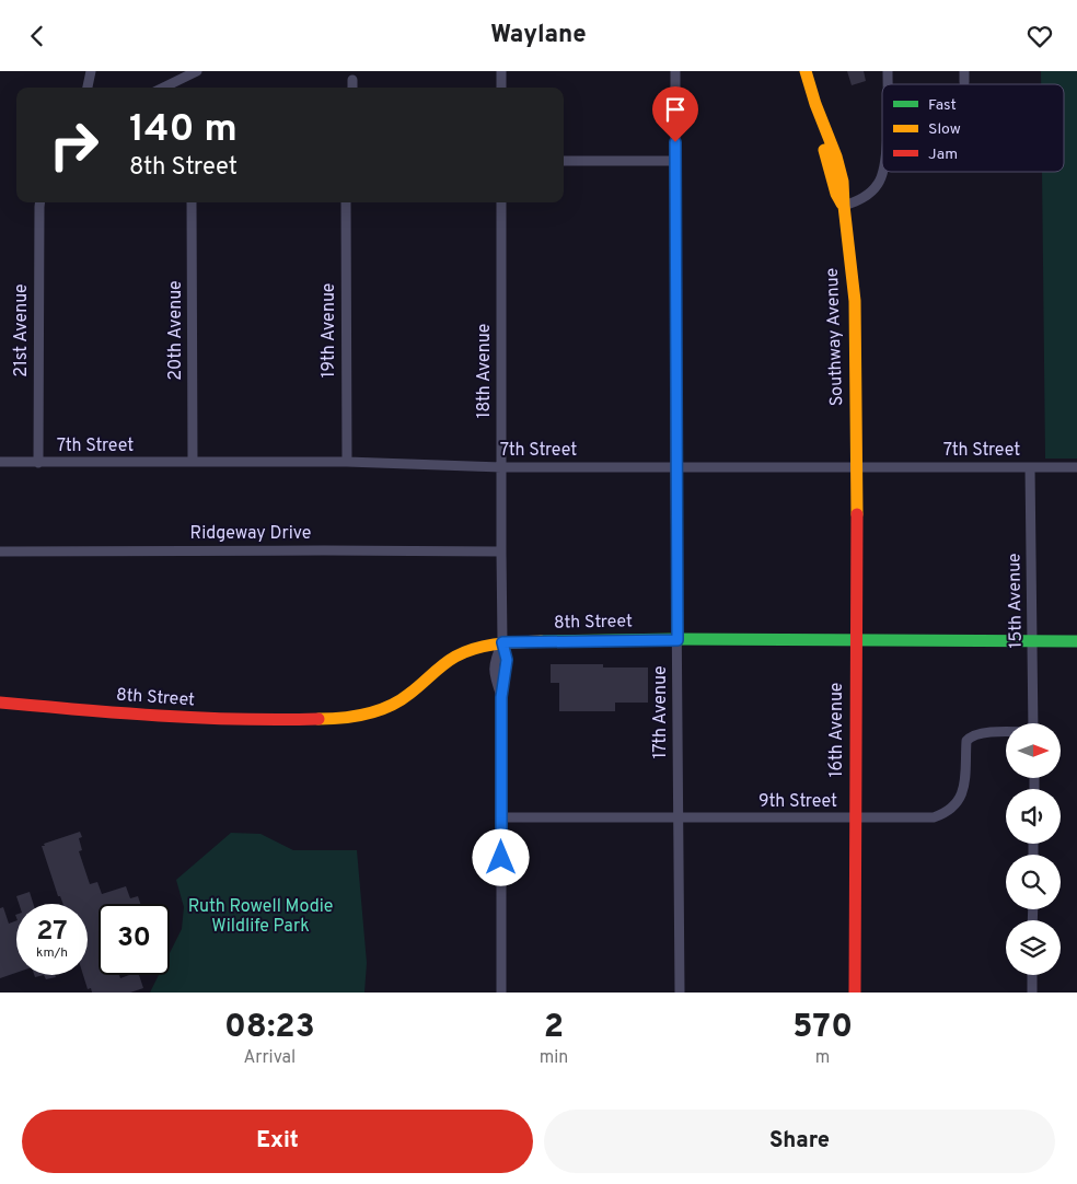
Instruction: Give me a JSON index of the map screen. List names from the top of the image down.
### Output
{
  "streets": {
    "main road": ["Southway Avenue", "8th Street", "16th Avenue"],
    "street": [
      "21st Avenue",
      "20th Avenue",
      "19th Avenue",
      "18th Avenue",
      "7th Street",
      "Ridgeway Drive",
      "15th Avenue",
      "17th Avenue",
      "9th Street"
    ]
  },
  "crossings": [
    ["21st Avenue", "7th Street"],
    ["20th Avenue", "7th Street"],
    ["19th Avenue", "7th Street"],
    ["Southway Avenue", "7th Street"],
    ["Southway Avenue", "16th Avenue"],
    ["18th Avenue", "7th Street"],
    ["18th Avenue", "Ridgeway Drive"],
    ["18th Avenue", "8th Street"],
    ["18th Avenue", "9th Street"],
    ["7th Street", "15th Avenue"],
    ["7th Street", "17th Avenue"],
    ["7th Street", "16th Avenue"],
    ["15th Avenue", "8th Street"],
    ["8th Street", "17th Avenue"],
    ["8th Street", "16th Avenue"],
    ["17th Avenue", "9th Street"],
    ["16th Avenue", "9th Street"]
  ],
  "parks": ["Ruth Rowell Modie Wildlife Park"],
  "legend": ["Fast", "Slow", "Jam"],
  "north": "right",
  "page": {
    "header": "Waylane",
    "turn": ["140 m", "8th Street"],
    "speed": "27 km/h",
    "limit": "30",
    "eta": [
      "08:23",
      "Arrival",
      "2",
      "min",
      "570",
      "m"
    ],
    "buttons": ["Exit", "Share"]
  }
}
